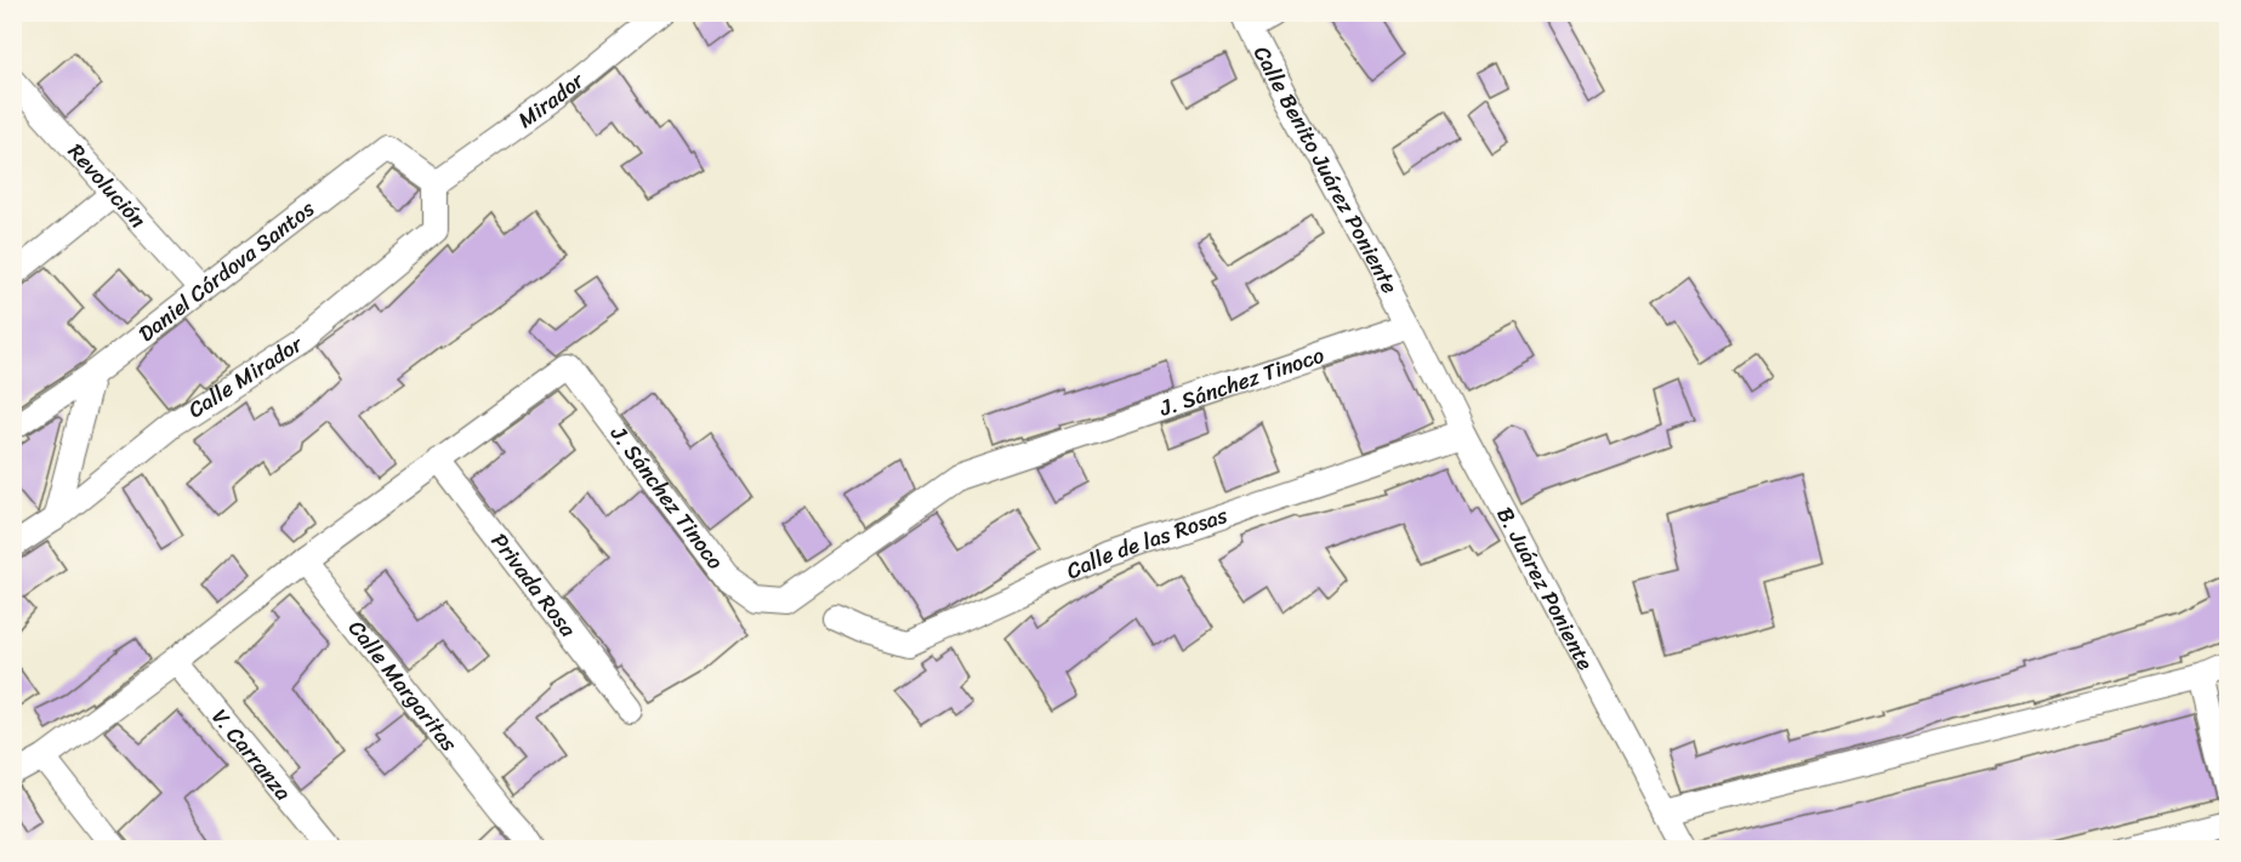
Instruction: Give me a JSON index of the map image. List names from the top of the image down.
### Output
{
  "streets": {
    "street": [
      "Mirador",
      "Calle Benito Juárez Poniente",
      "Revolución",
      "Daniel Córdova Santos",
      "Calle Mirador",
      "J. Sánchez Tinoco",
      "Calle de las Rosas",
      "Privada Rosa",
      "B. Juárez Poniente",
      "Calle Margaritas",
      "V. Carranza"
    ]
  },
  "crossings": [
    ["Mirador", "Daniel Córdova Santos"],
    ["Mirador", "Calle Mirador"],
    ["Calle Benito Juárez Poniente", "J. Sánchez Tinoco"],
    ["Calle Benito Juárez Poniente", "B. Juárez Poniente"],
    ["Revolución", "Daniel Córdova Santos"],
    ["Daniel Córdova Santos", "Calle Mirador"],
    ["J. Sánchez Tinoco", "Privada Rosa"],
    ["J. Sánchez Tinoco", "B. Juárez Poniente"],
    ["J. Sánchez Tinoco", "Calle Margaritas"],
    ["J. Sánchez Tinoco", "V. Carranza"],
    ["Calle de las Rosas", "B. Juárez Poniente"]
  ]
}
